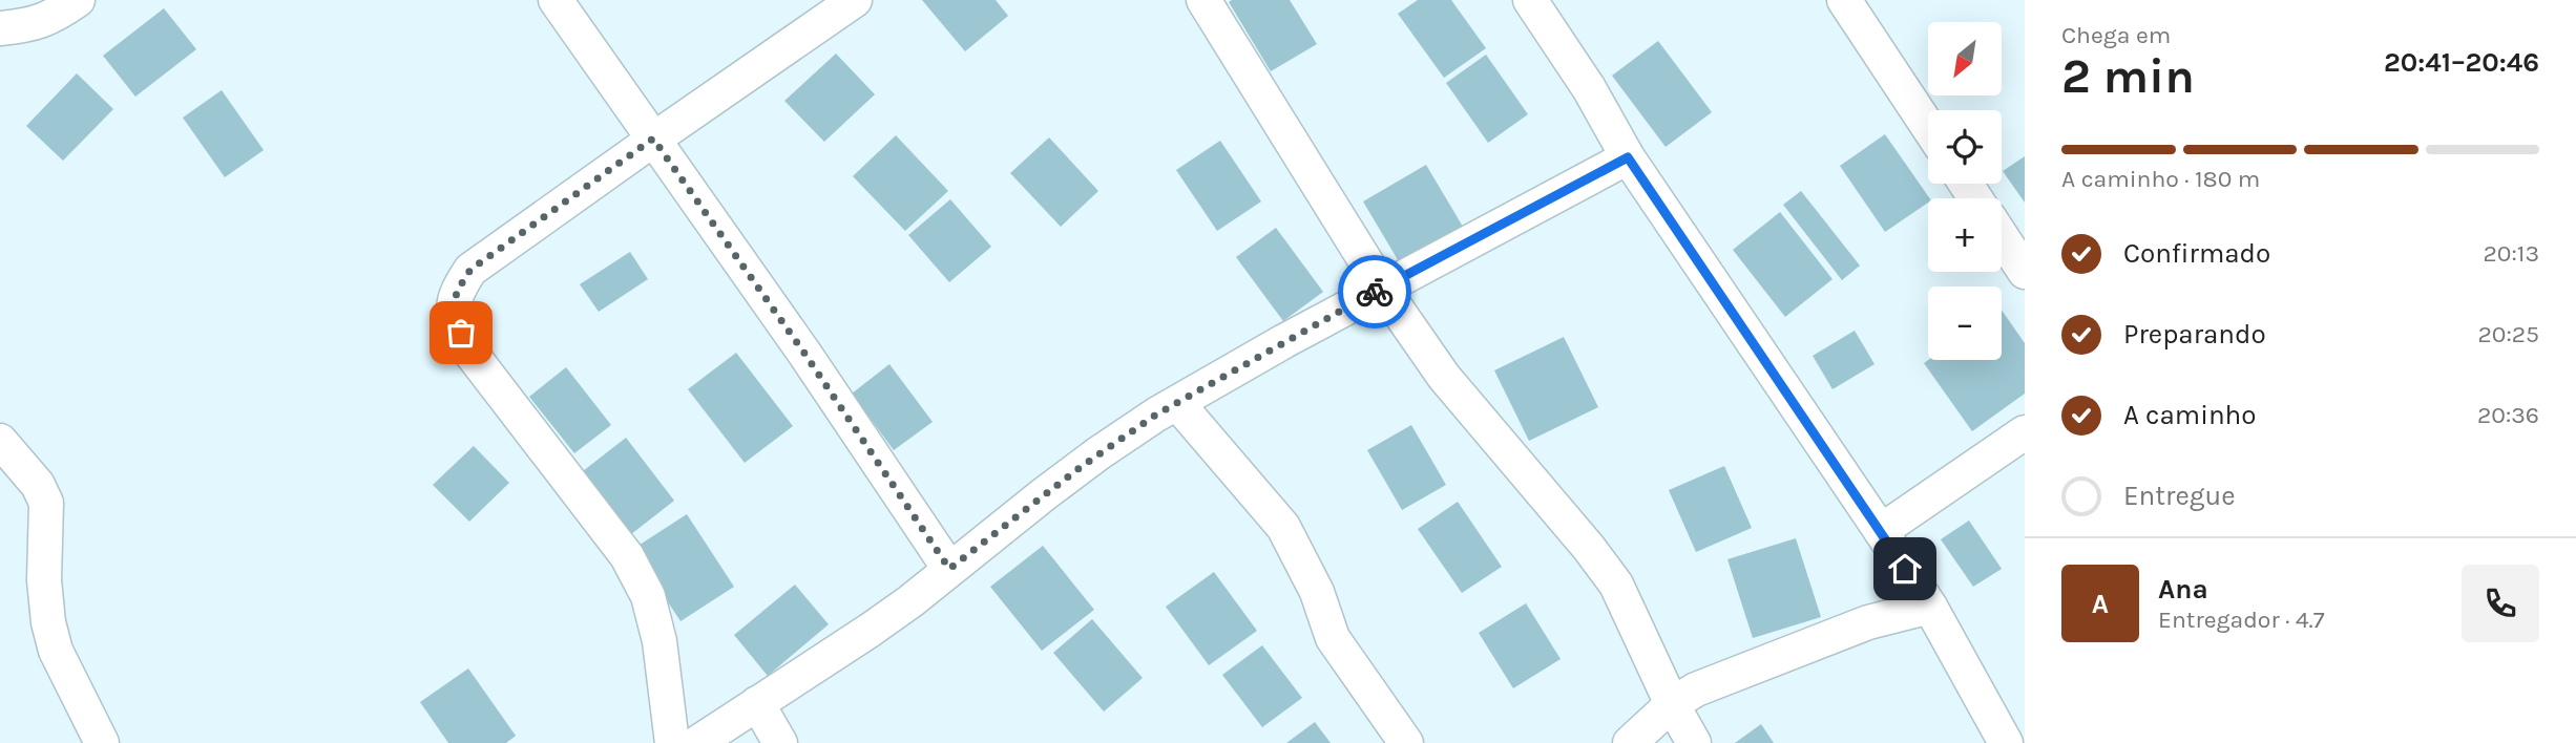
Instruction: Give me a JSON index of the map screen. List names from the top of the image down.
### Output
{
  "north": "bottom left",
  "page": {
    "heading": ["2 min", "Chega em", "20:41–20:46"],
    "panel": ["Ana", "Entregador · 4.7"],
    "map_buttons": ["+", "−"],
    "bar": "A caminho · 180 m",
    "list": [
      ["Confirmado", "20:13"],
      ["Preparando", "20:25"],
      ["A caminho", "20:36"],
      "Entregue"
    ],
    "round": "A"
  }
}
